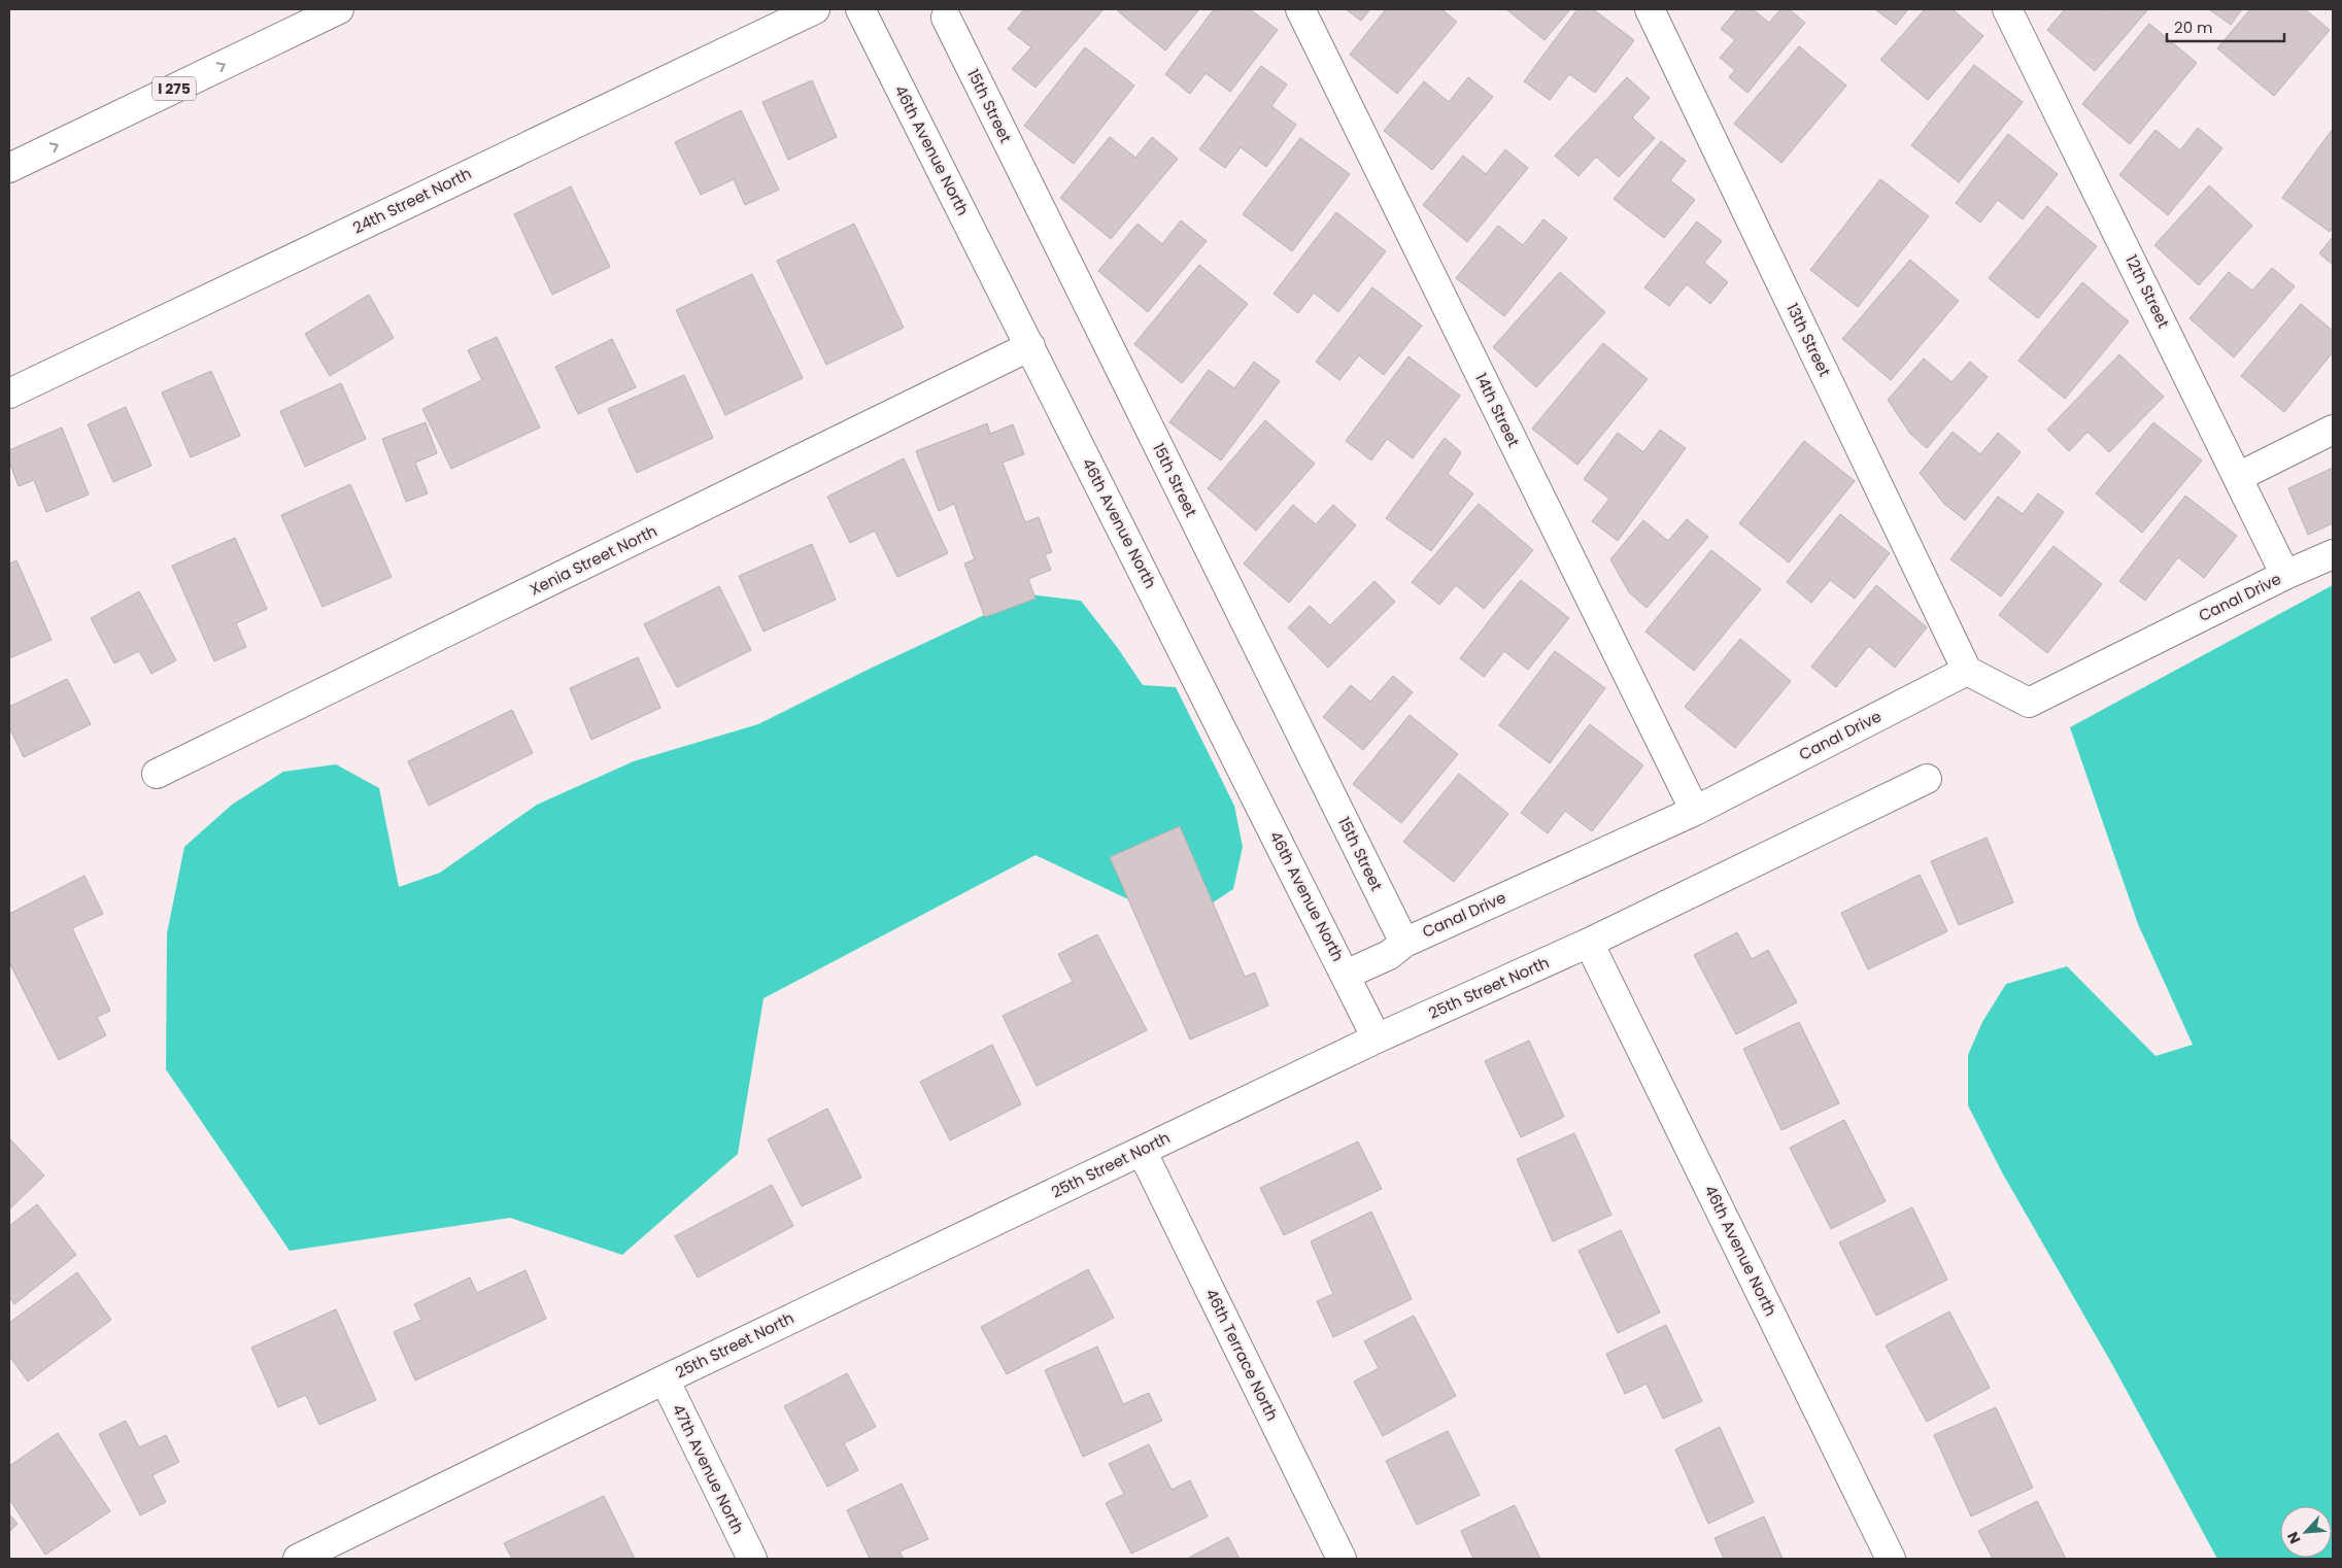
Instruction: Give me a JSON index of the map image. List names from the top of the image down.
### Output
{
  "streets": {
    "main road": [
      "I 275",
      "15th Street",
      "46th Avenue North",
      "24th Street North",
      "12th Street",
      "13th Street",
      "14th Street",
      "Xenia Street North",
      "Canal Drive",
      "25th Street North",
      "46th Terrace North",
      "47th Avenue North"
    ]
  },
  "crossings": [
    ["15th Street", "Canal Drive"],
    ["46th Avenue North", "Xenia Street North"],
    ["46th Avenue North", "Canal Drive"],
    ["46th Avenue North", "25th Street North"],
    ["12th Street", "Canal Drive"],
    ["13th Street", "Canal Drive"],
    ["14th Street", "Canal Drive"],
    ["25th Street North", "46th Terrace North"],
    ["25th Street North", "47th Avenue North"]
  ],
  "scale_bar": "20 m",
  "north": "bottom left"
}
